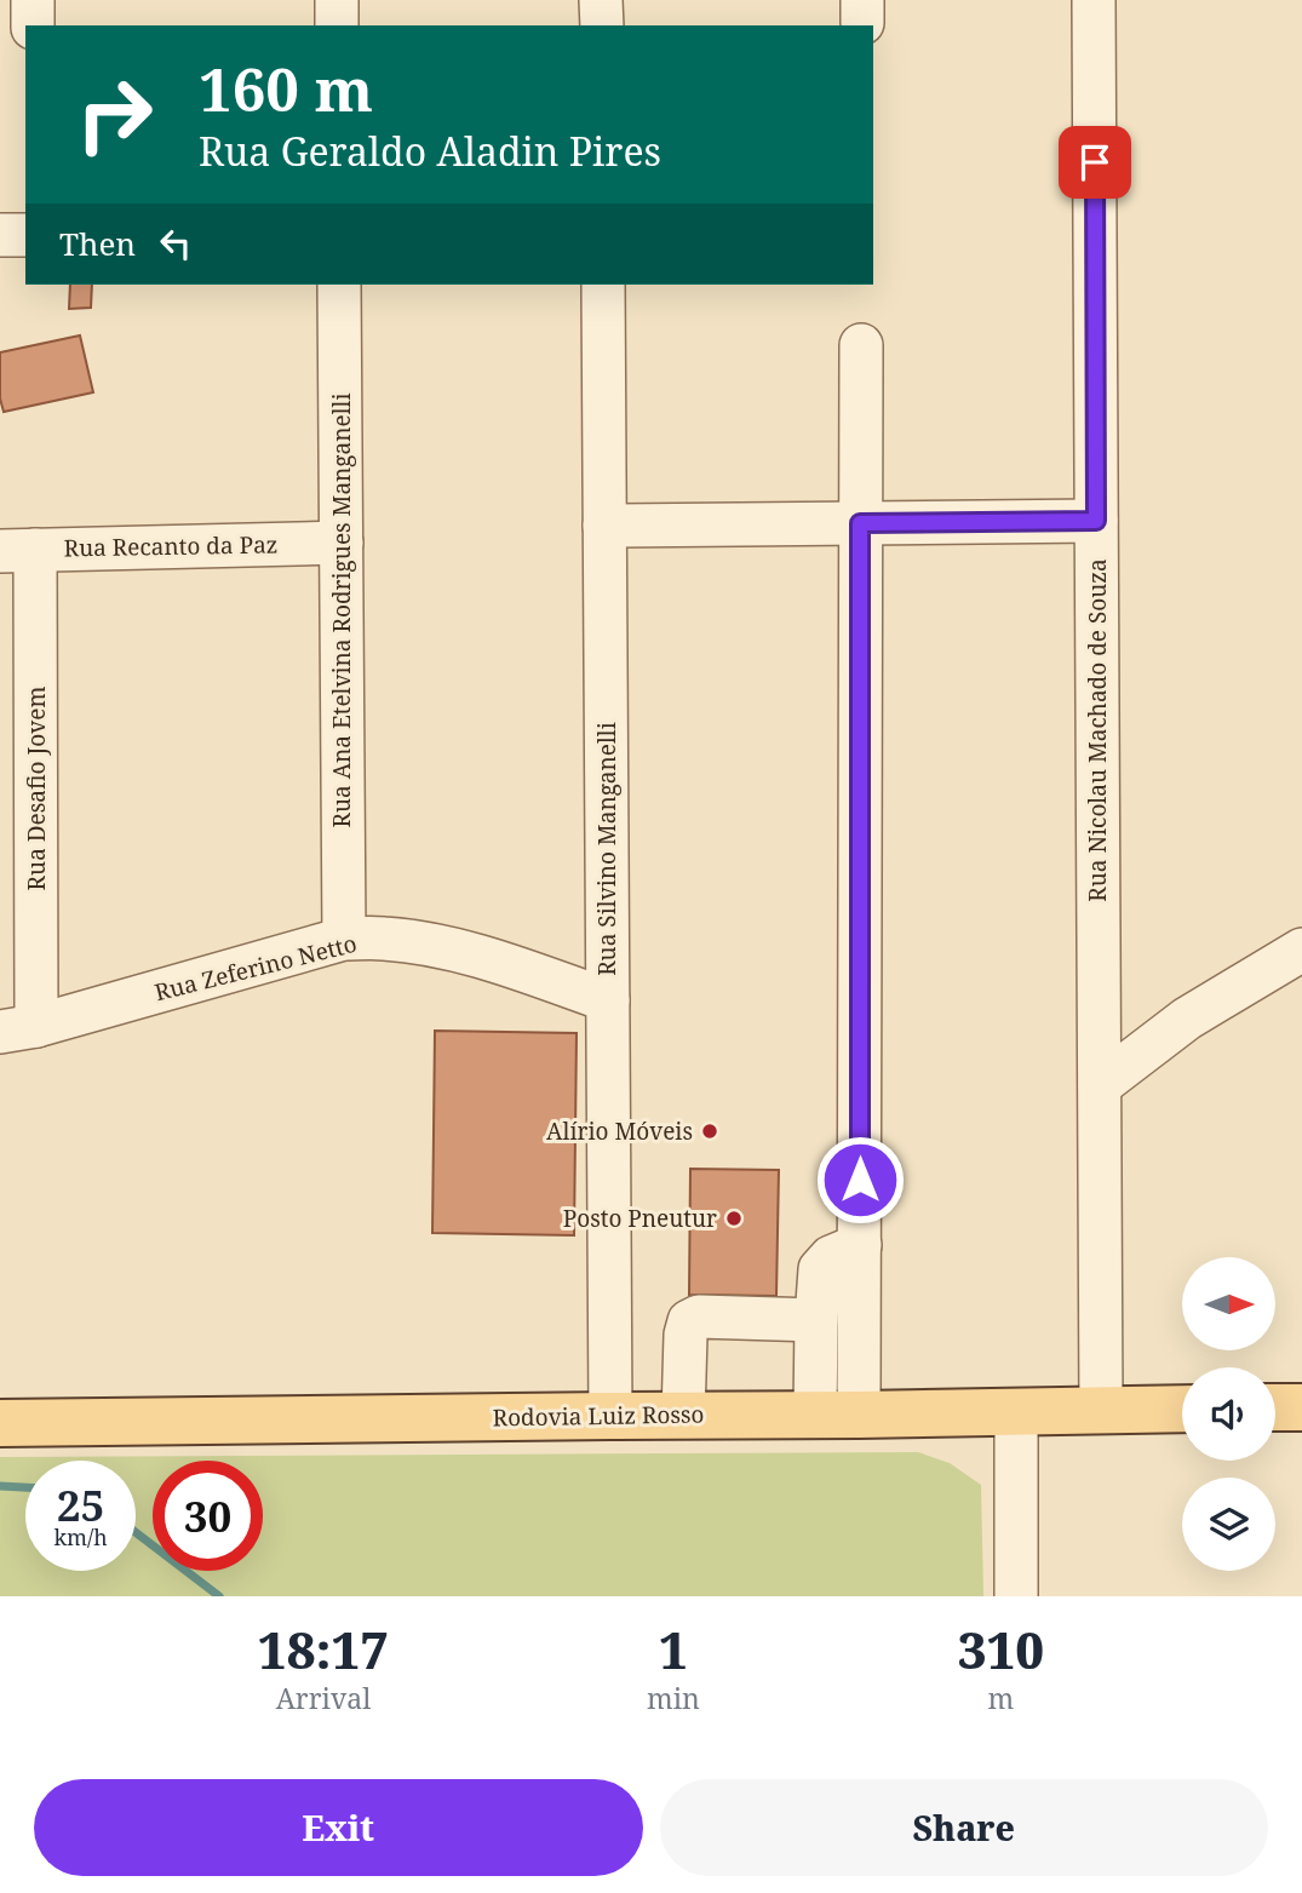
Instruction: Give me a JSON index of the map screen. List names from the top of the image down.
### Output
{
  "streets": {
    "main road": ["Rodovia Luiz Rosso"],
    "street": [
      "Rua Recanto da Paz",
      "Rua Ana Etelvina Rodrigues Manganelli",
      "Rua Nicolau Machado de Souza",
      "Rua Desafio Jovem",
      "Rua Silvino Manganelli",
      "Rua Zeferino Netto"
    ]
  },
  "crossings": [
    ["Rua Recanto da Paz", "Rua Ana Etelvina Rodrigues Manganelli"],
    ["Rua Recanto da Paz", "Rua Desafio Jovem"],
    ["Rua Ana Etelvina Rodrigues Manganelli", "Rua Zeferino Netto"],
    ["Rua Nicolau Machado de Souza", "Rodovia Luiz Rosso"],
    ["Rua Desafio Jovem", "Rua Zeferino Netto"],
    ["Rua Silvino Manganelli", "Rua Zeferino Netto"],
    ["Rua Silvino Manganelli", "Rodovia Luiz Rosso"]
  ],
  "places": ["Alírio Móveis", "Posto Pneutur"],
  "north": "right",
  "page": {
    "turn": ["160 m", "Rua Geraldo Aladin Pires"],
    "then": "Then",
    "speed": "25 km/h",
    "limit": "30",
    "eta": [
      "18:17",
      "Arrival",
      "1",
      "min",
      "310",
      "m"
    ],
    "buttons": ["Exit", "Share"]
  }
}
